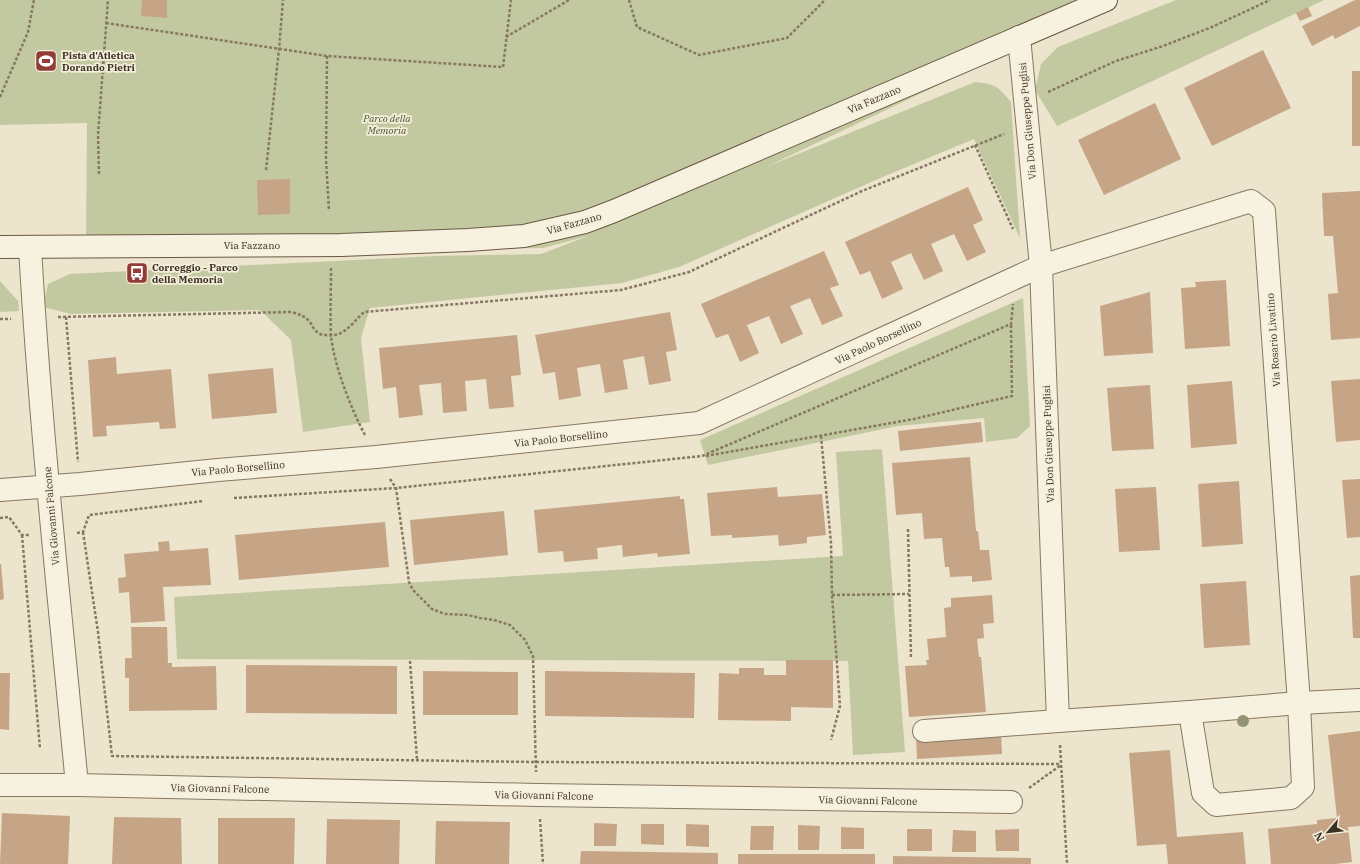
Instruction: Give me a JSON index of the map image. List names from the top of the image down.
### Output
{
  "streets": {
    "street": [
      "Via Fazzano",
      "Via Don Giuseppe Puglisi",
      "Via Rosario Livatino",
      "Via Paolo Borsellino",
      "Via Giovanni Falcone"
    ]
  },
  "crossings": [
    ["Via Fazzano", "Via Don Giuseppe Puglisi"],
    ["Via Fazzano", "Via Giovanni Falcone"],
    ["Via Don Giuseppe Puglisi", "Via Rosario Livatino"],
    ["Via Don Giuseppe Puglisi", "Via Paolo Borsellino"],
    ["Via Rosario Livatino", "Via Paolo Borsellino"],
    ["Via Paolo Borsellino", "Via Giovanni Falcone"]
  ],
  "parks": ["Parco della Memoria"],
  "places": {
    "sports": ["Pista d'Atletica Dorando Pietri"],
    "bus stop": ["Correggio - Parco della Memoria"]
  },
  "north": "bottom left"
}
